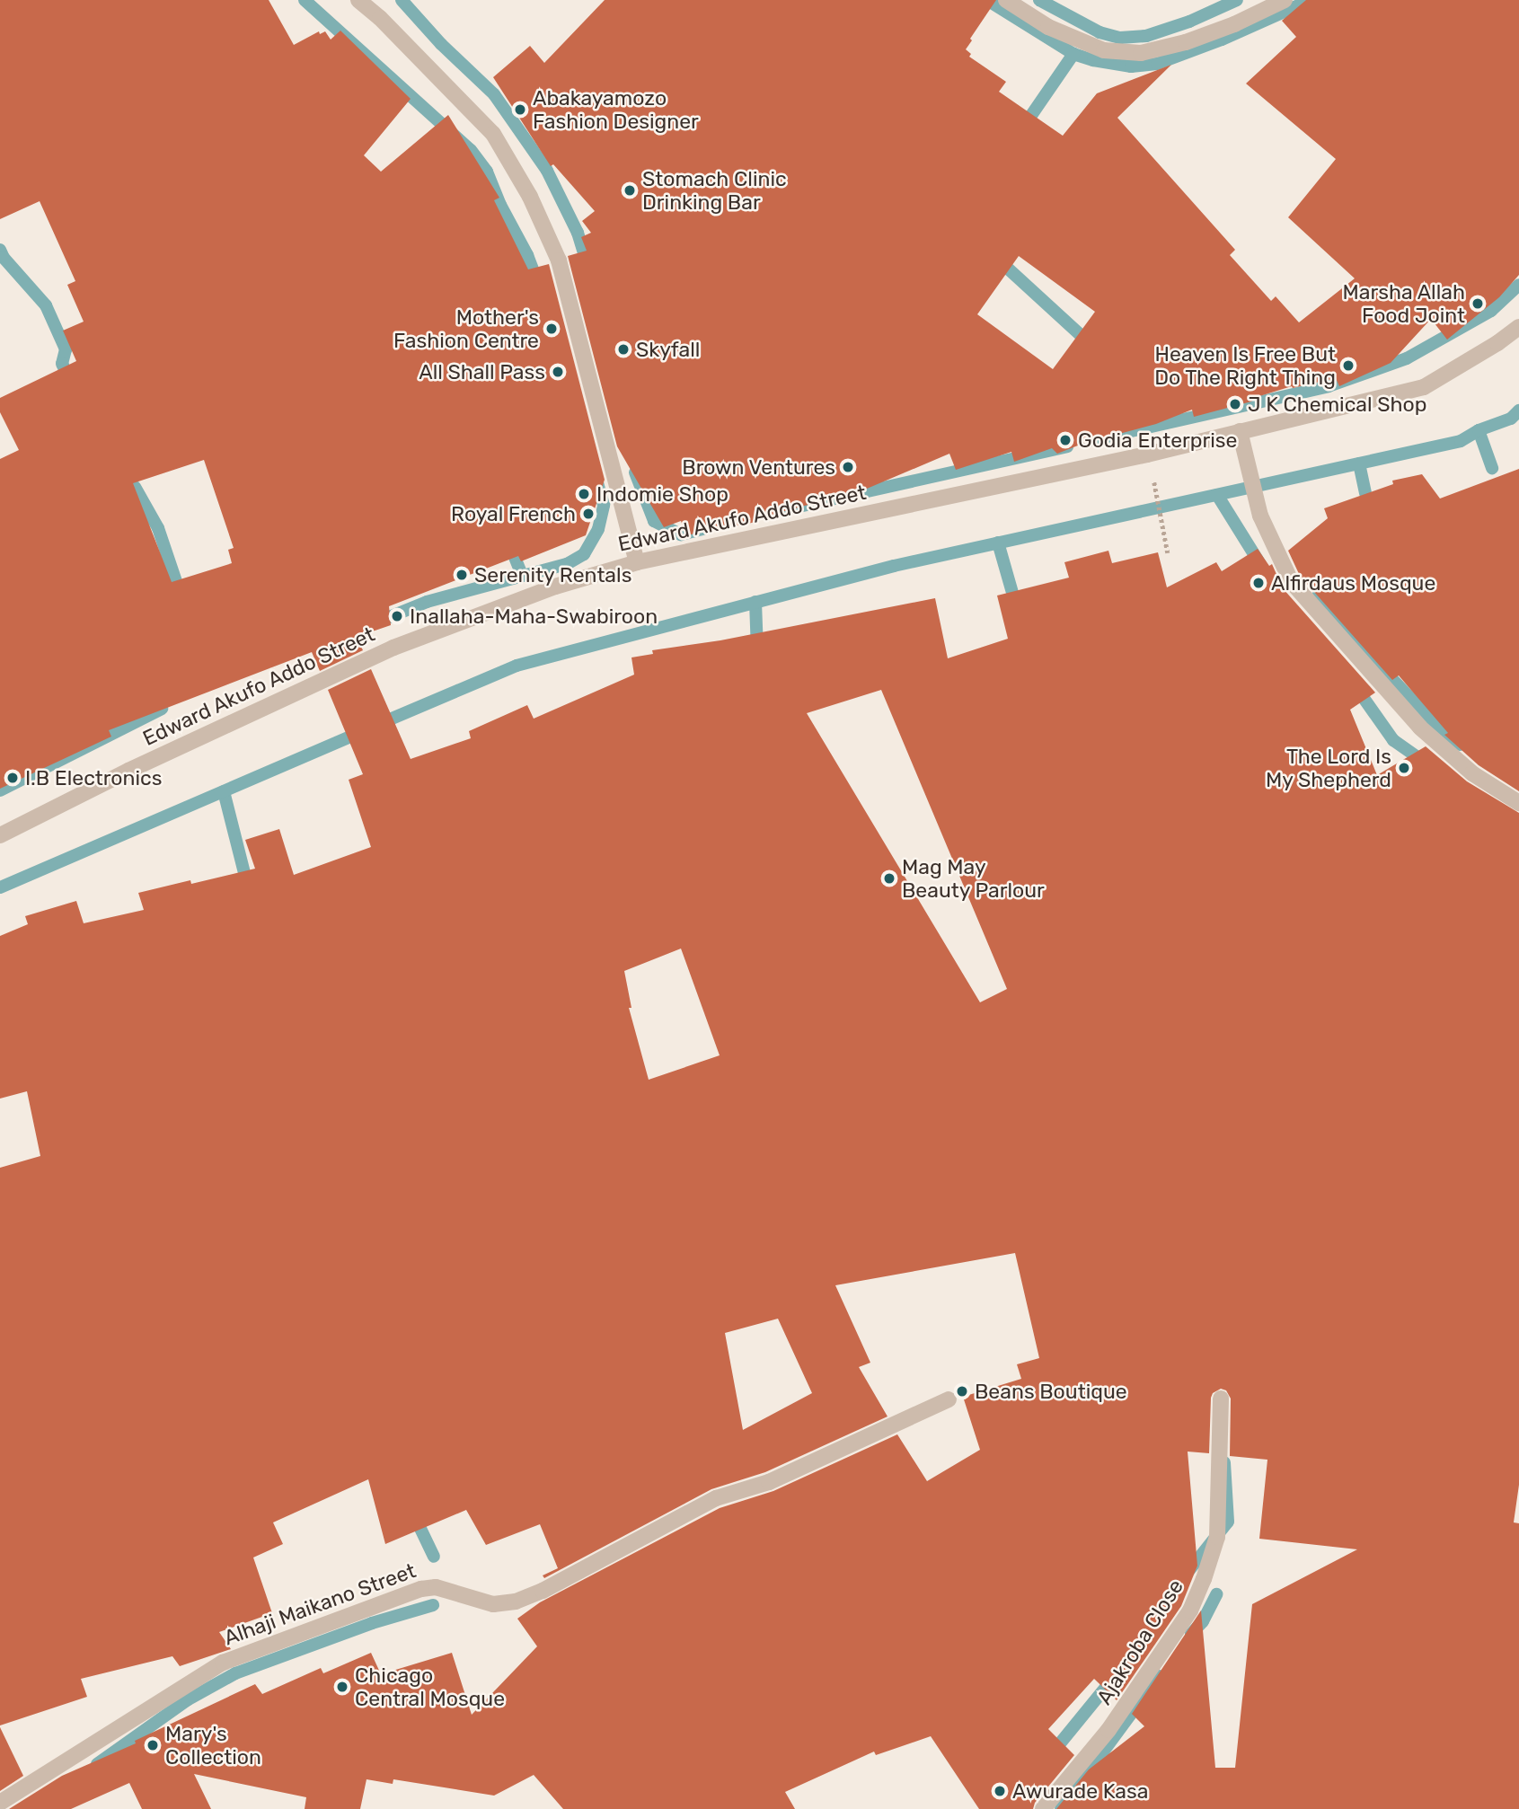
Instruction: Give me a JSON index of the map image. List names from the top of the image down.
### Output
{
  "streets": {
    "street": ["Edward Akufo Addo Street", "Alhaji Maikano Street", "Ajakroba Close"]
  },
  "places": [
    "Abakayamozo Fashion Designer",
    "Stomach Clinic Drinking Bar",
    "Marsha Allah Food Joint",
    "Mother's Fashion Centre",
    "Skyfall",
    "Heaven Is Free But Do The Right Thing",
    "All Shall Pass",
    "J K Chemical Shop",
    "Godia Enterprise",
    "Brown Ventures",
    "Indomie Shop",
    "Royal French",
    "Serenity Rentals",
    "Alfirdaus Mosque",
    "Inallaha-Maha-Swabiroon",
    "The Lord Is My Shepherd",
    "I.B Electronics",
    "Mag May Beauty Parlour",
    "Beans Boutique",
    "Chicago Central Mosque",
    "Mary's Collection",
    "Awurade Kasa"
  ]
}
